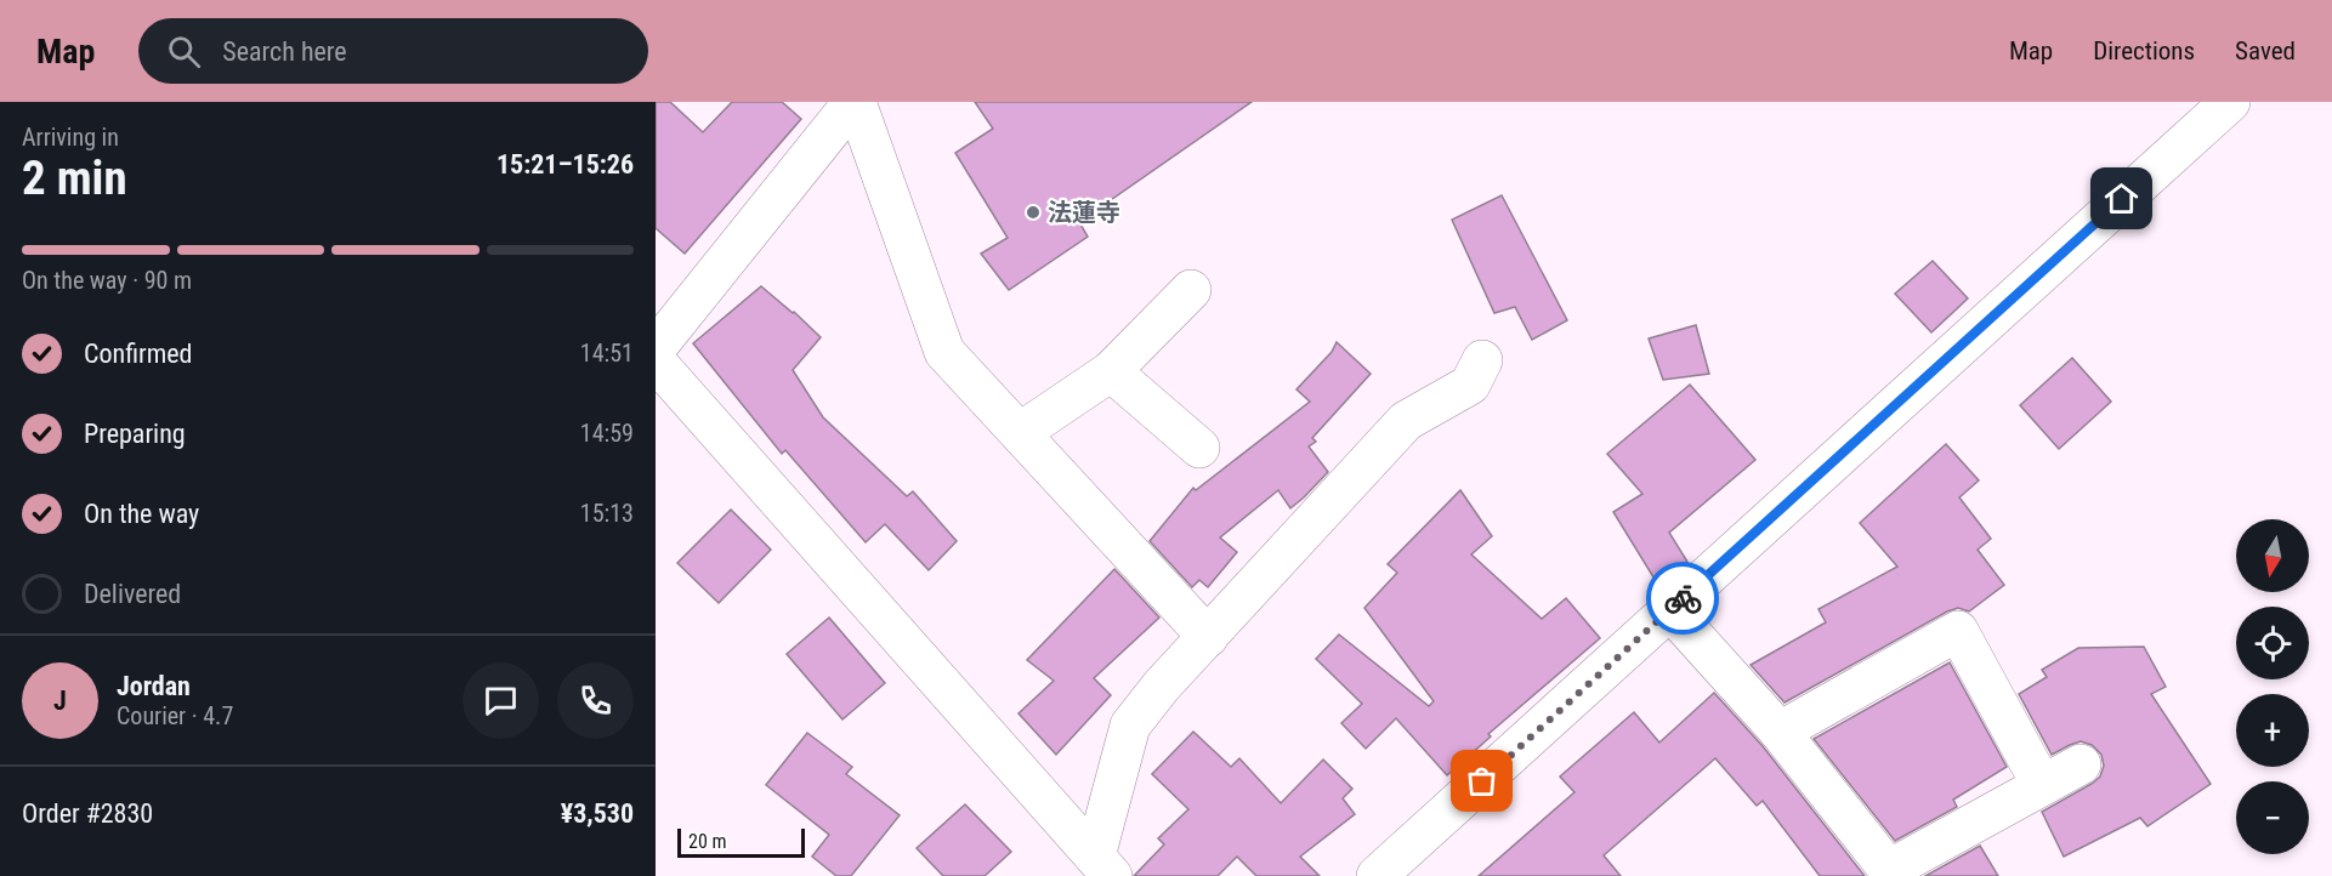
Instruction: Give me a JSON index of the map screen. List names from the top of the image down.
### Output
{
  "places": ["法蓮寺"],
  "scale_bar": "20 m",
  "north": "bottom",
  "page": {
    "header": "Map",
    "search": "Search here",
    "nav": ["Map", "Directions", "Saved"],
    "heading": ["2 min", "Arriving in", "15:21–15:26"],
    "panel": [
      "Jordan",
      "Courier · 4.7",
      "Order #2830",
      "¥3,530"
    ],
    "bar": "On the way · 90 m",
    "list": [
      ["Confirmed", "14:51"],
      ["Preparing", "14:59"],
      ["On the way", "15:13"],
      "Delivered"
    ],
    "map_buttons": ["+", "−"],
    "round": "J",
    "scale": "20 m"
  }
}
